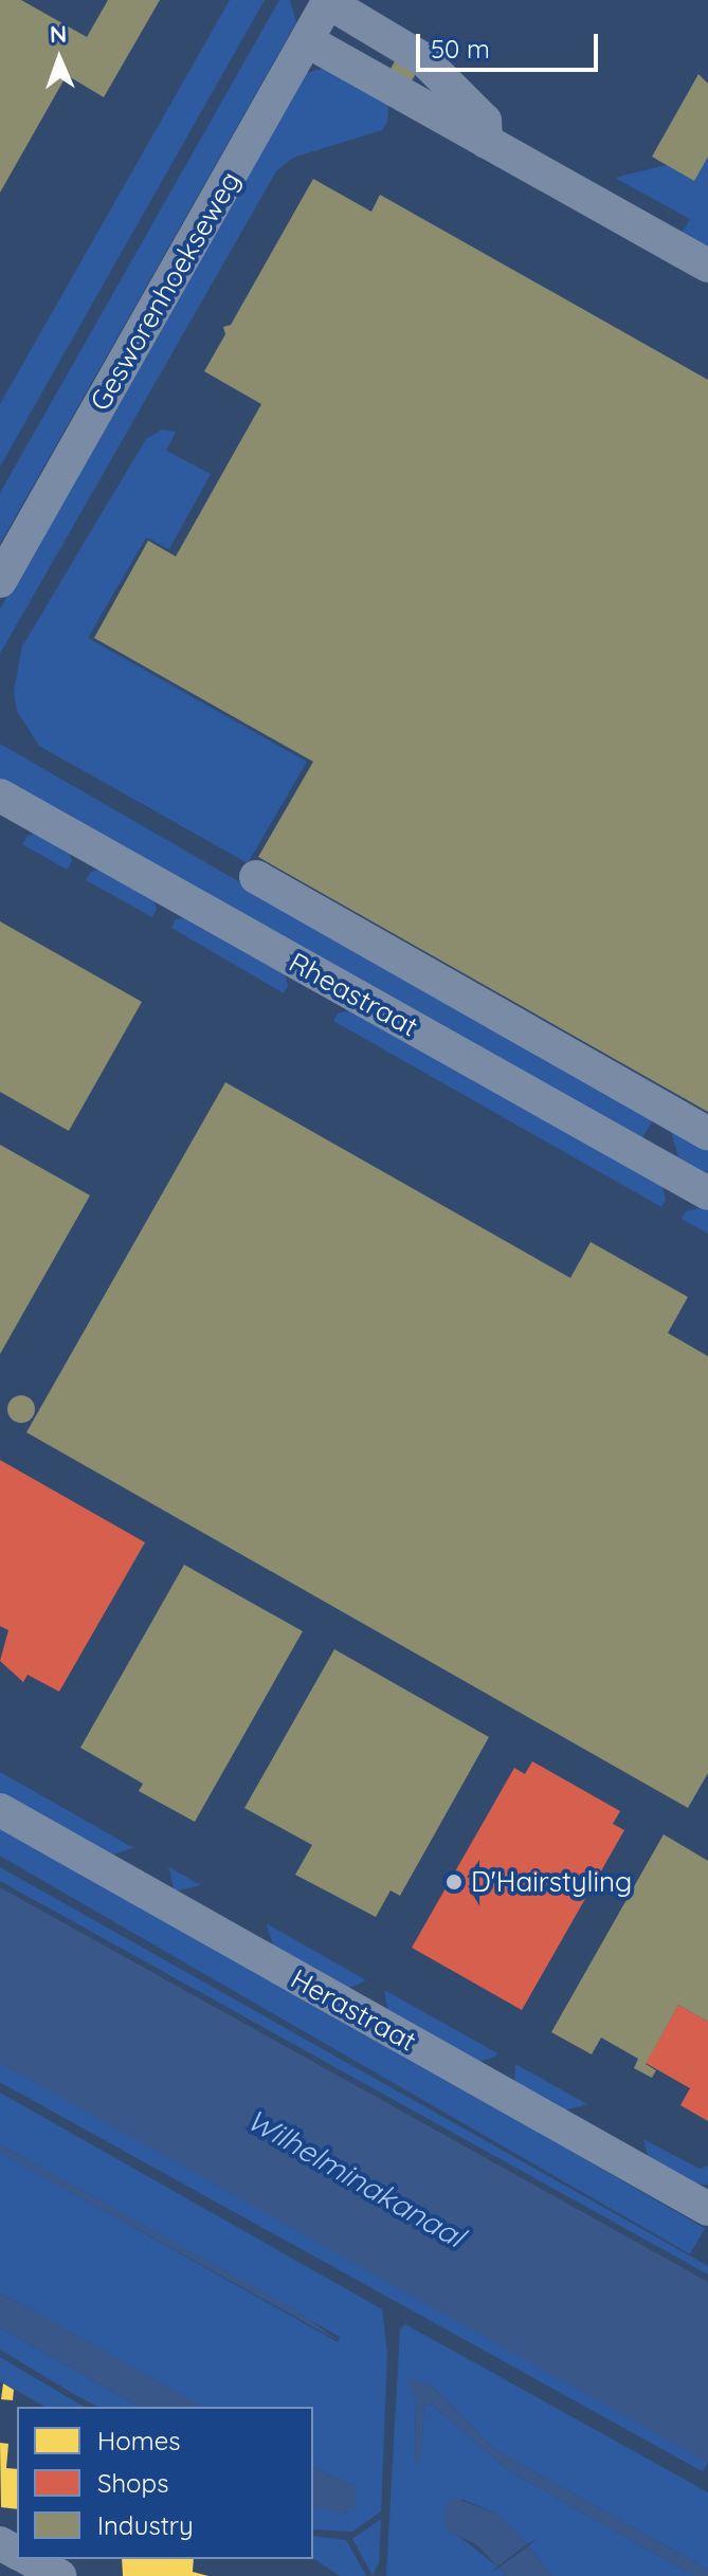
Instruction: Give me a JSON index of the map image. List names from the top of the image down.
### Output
{
  "streets": {
    "street": ["Gesworenhoekseweg", "Rheastraat", "Herastraat"]
  },
  "water": ["Wilhelminakanaal"],
  "places": ["D'Hairstyling"],
  "legend": ["Homes", "Shops", "Industry"],
  "scale_bar": "50 m",
  "north": "top"
}
